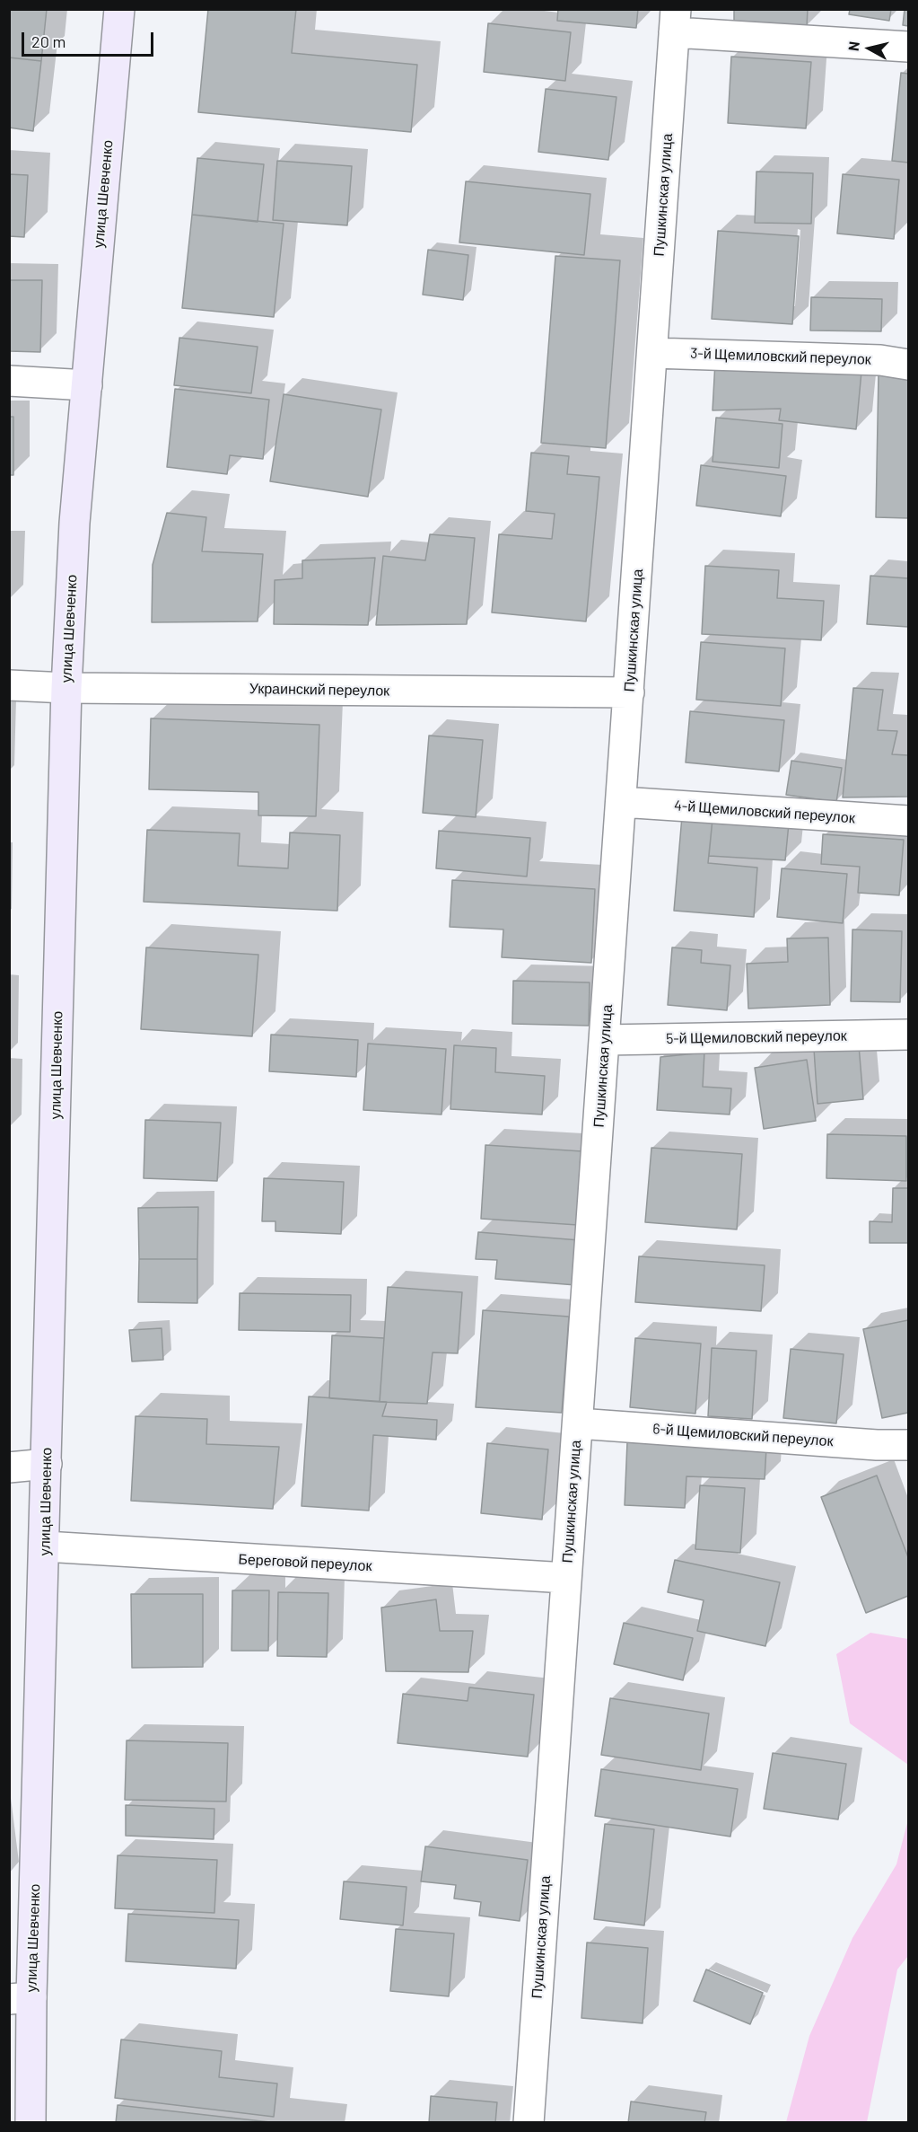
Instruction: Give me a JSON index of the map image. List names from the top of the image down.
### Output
{
  "streets": {
    "street": [
      "улица Шевченко",
      "Пушкинская улица",
      "3-й Щемиловский переулок",
      "Украинский переулок",
      "4-й Щемиловский переулок",
      "5-й Щемиловский переулок",
      "6-й Щемиловский переулок",
      "Береговой переулок"
    ]
  },
  "crossings": [
    ["улица Шевченко", "Украинский переулок"],
    ["улица Шевченко", "Береговой переулок"],
    ["Пушкинская улица", "3-й Щемиловский переулок"],
    ["Пушкинская улица", "Украинский переулок"],
    ["Пушкинская улица", "4-й Щемиловский переулок"],
    ["Пушкинская улица", "5-й Щемиловский переулок"],
    ["Пушкинская улица", "6-й Щемиловский переулок"],
    ["Пушкинская улица", "Береговой переулок"]
  ],
  "scale_bar": "20 m",
  "north": "left"
}
